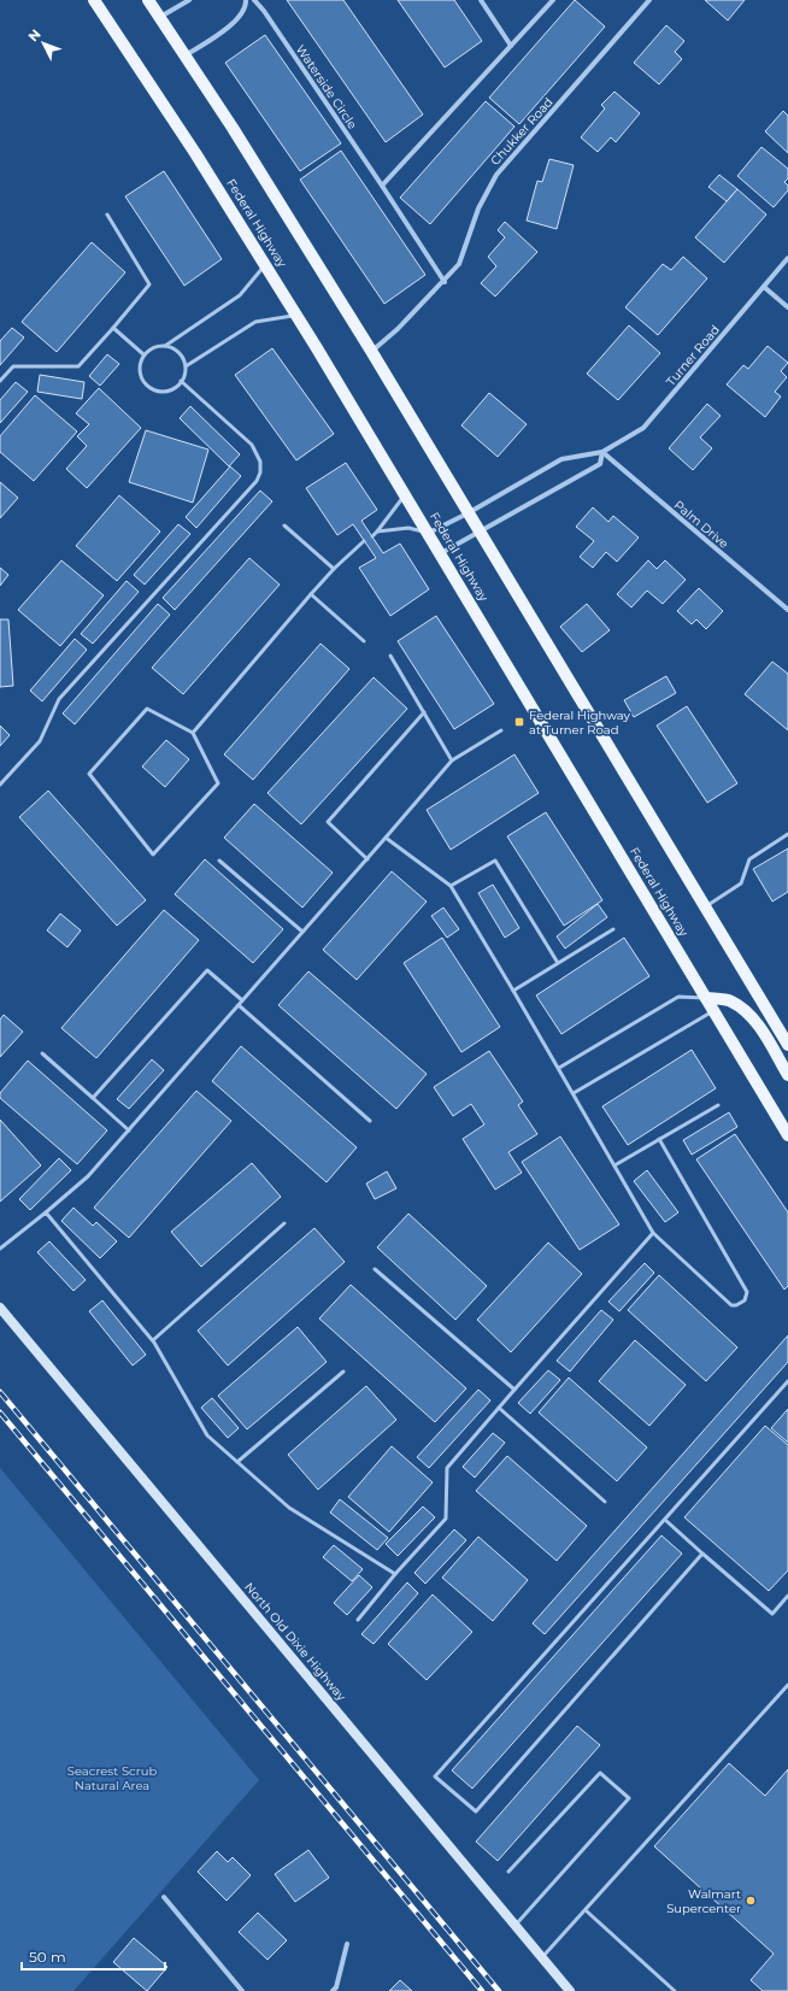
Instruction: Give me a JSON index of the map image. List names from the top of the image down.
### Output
{
  "streets": {
    "main road": ["Federal Highway"],
    "street": [
      "Waterside Circle",
      "Chukker Road",
      "Turner Road",
      "Palm Drive",
      "North Old Dixie Highway"
    ]
  },
  "crossings": [
    ["Waterside Circle", "Chukker Road"],
    ["Federal Highway", "Turner Road"],
    ["Turner Road", "Palm Drive"]
  ],
  "parks": ["Seacrest Scrub Natural Area"],
  "places": {
    "transit": ["Federal Highway at Turner Road"],
    "other": ["Walmart Supercenter"]
  },
  "scale_bar": "50 m",
  "north": "top left"
}
